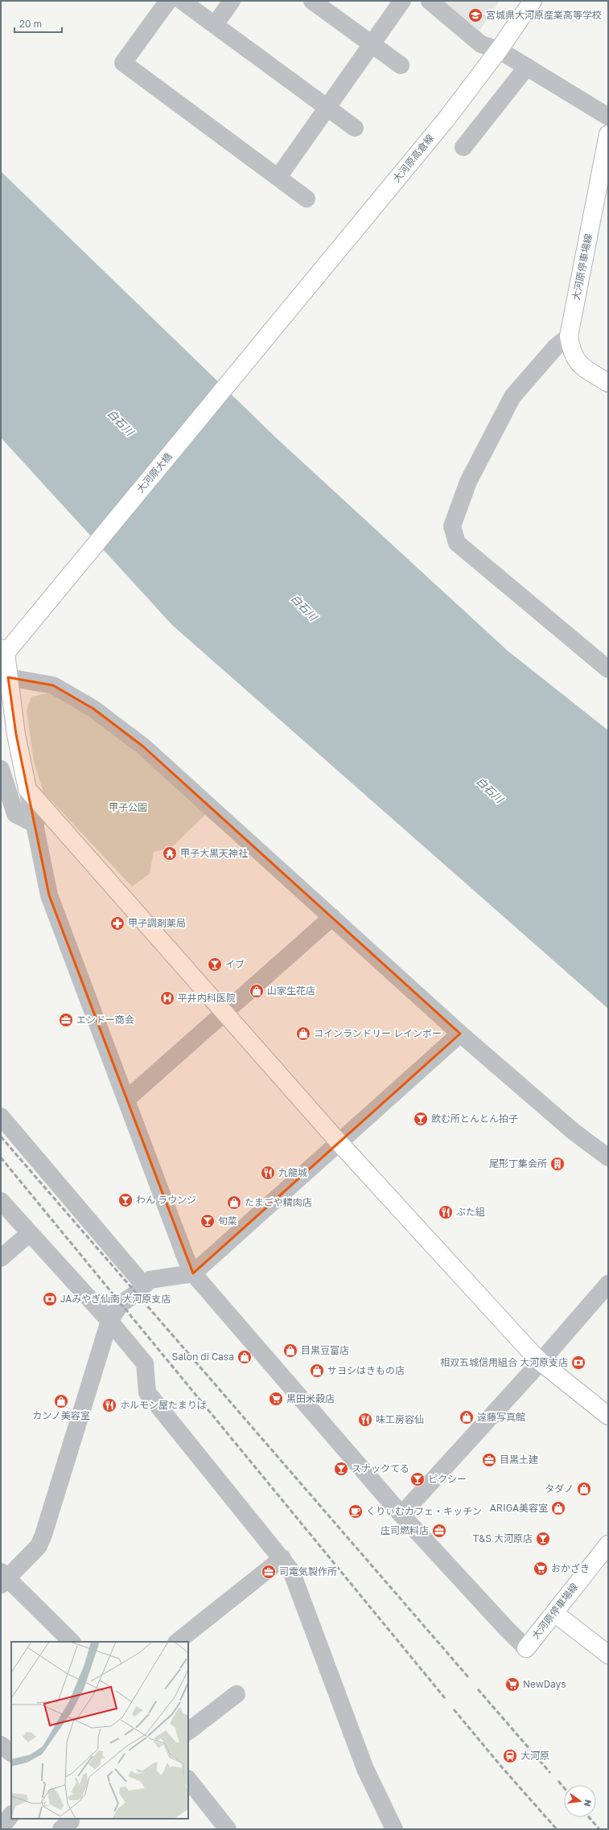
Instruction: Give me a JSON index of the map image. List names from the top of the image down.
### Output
{
  "streets": {
    "main road": ["大河原高倉線", "大河原停車場線", "大河原大橋"]
  },
  "crossings": [
    ["大河原高倉線", "大河原大橋"]
  ],
  "water": ["白石川"],
  "parks": ["甲子公園"],
  "places": {
    "school or university": ["宮城県大河原産業高等学校"],
    "temple": ["甲子大黒天神社"],
    "pharmacy": ["甲子調剤薬局"],
    "bar": [
      "イブ",
      "飲む所とんとん拍子",
      "わん ラウンジ",
      "旬菜",
      "スナックてる",
      "ピクシー",
      "T&S 大河原店"
    ],
    "shop": [
      "山家生花店",
      "コインランドリー レインボー",
      "たまごや精肉店",
      "目黒豆富店",
      "Salon di Casa",
      "サヨシはきもの店",
      "カンノ美容室",
      "遠藤写真館",
      "タダノ",
      "ARIGA美容室"
    ],
    "hospital": ["平井内科医院"],
    "office": [
      "エンドー商会",
      "目黒土建",
      "庄司燃料店",
      "司電気製作所"
    ],
    "building": ["尾形丁集会所"],
    "restaurant": [
      "九龍城",
      "ぶた組",
      "ホルモン屋たまりば",
      "味工房容仙"
    ],
    "bank": ["JAみやぎ仙南 大河原支店", "相双五城信用組合 大河原支店"],
    "supermarket": ["黒田米穀店", "おかざき", "NewDays"],
    "cafe": ["くりぃむカフェ・キッチン"],
    "station": ["大河原"]
  },
  "scale_bar": "20 m",
  "north": "right"
}
